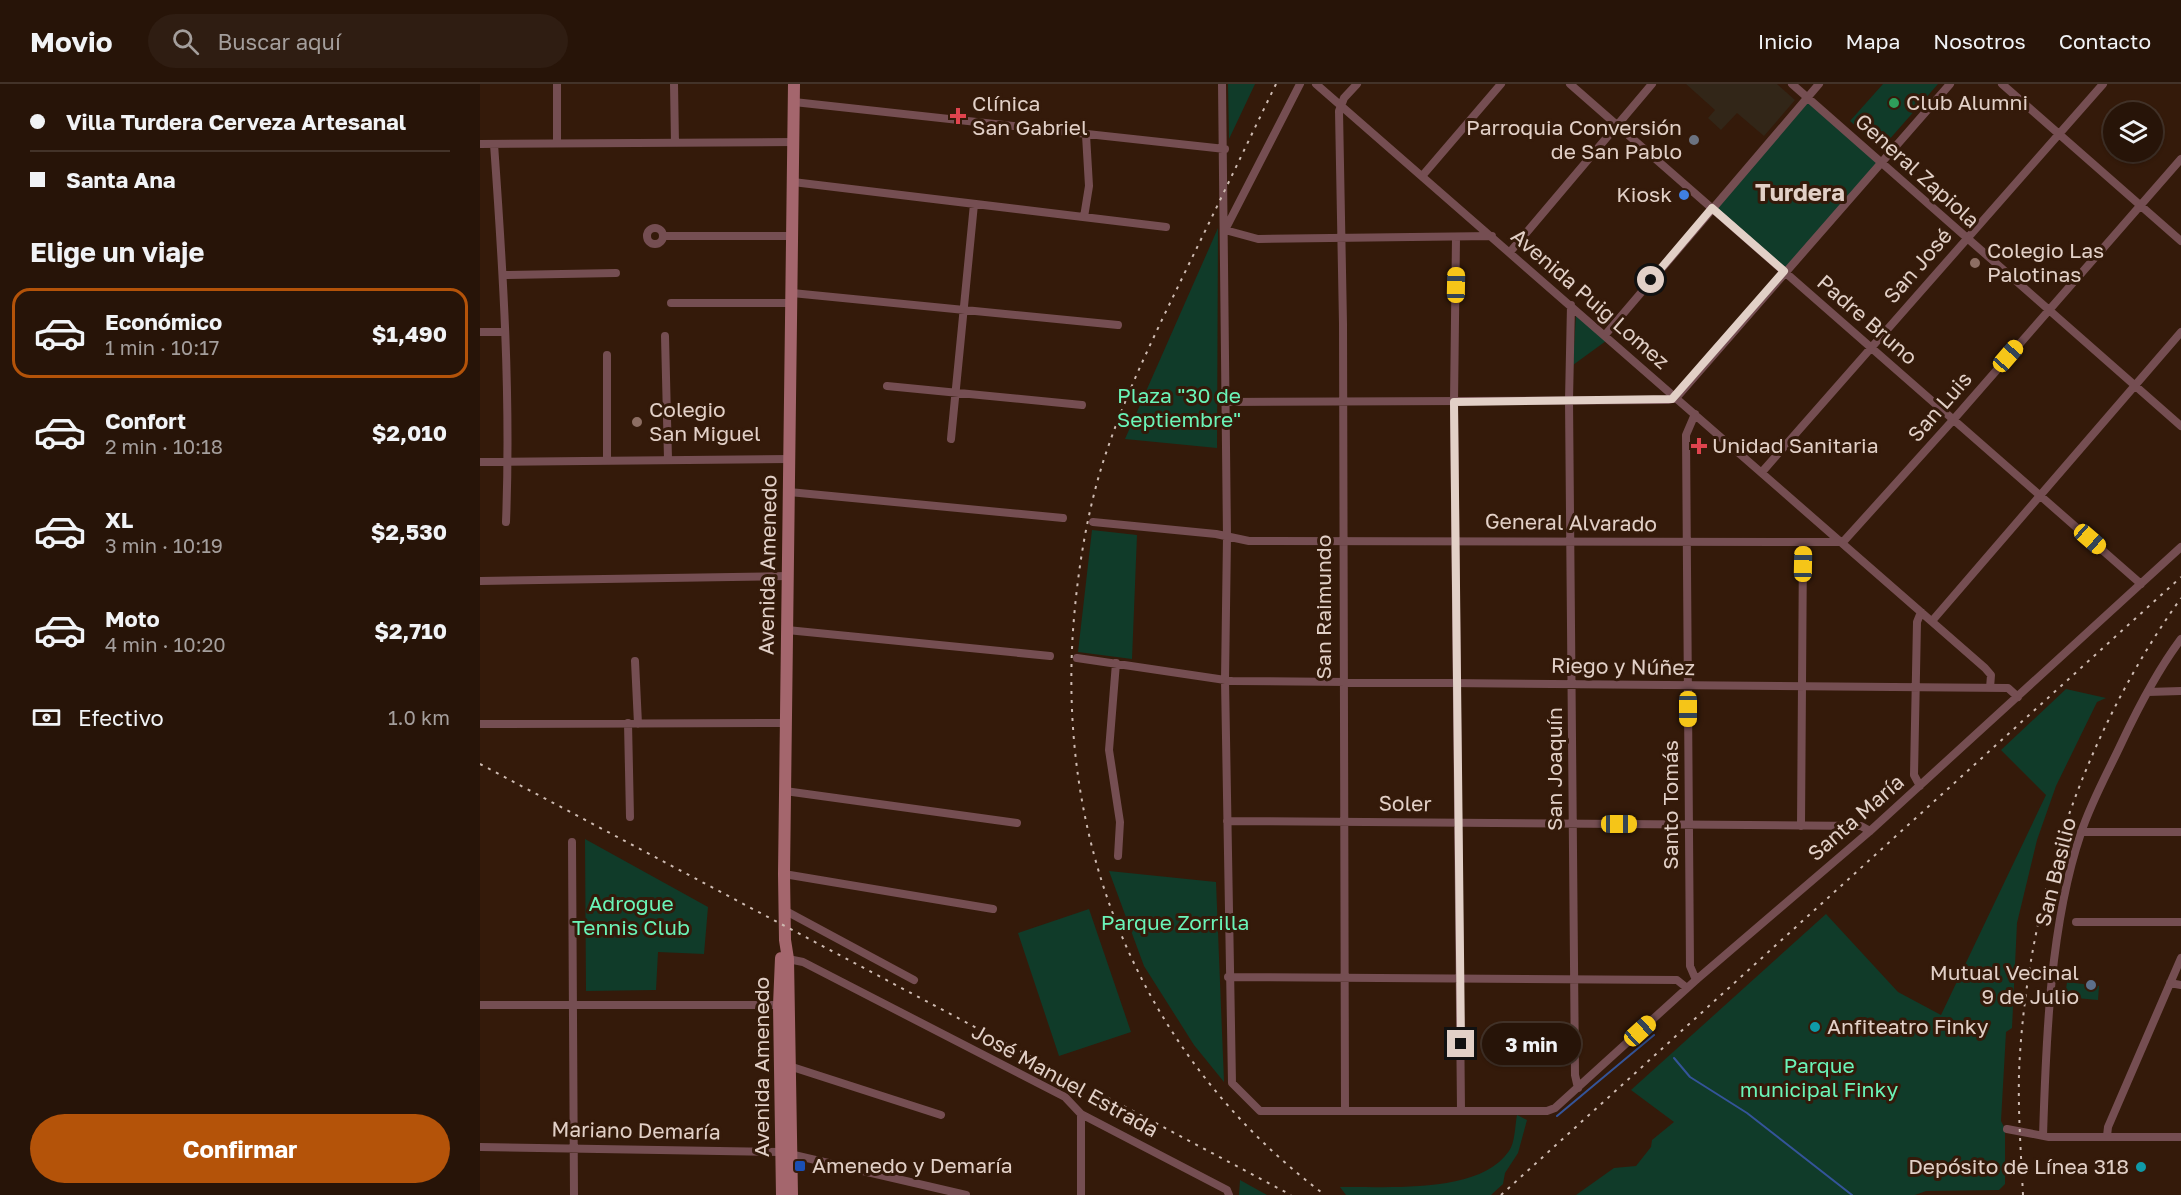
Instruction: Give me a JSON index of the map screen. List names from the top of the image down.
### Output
{
  "streets": {
    "street": [
      "General Zapiola",
      "San José",
      "Avenida Puig Lomez",
      "Padre Bruno",
      "San Luis",
      "General Alvarado",
      "Avenida Amenedo",
      "San Raimundo",
      "Riego y Núñez",
      "San Joaquín",
      "Soler",
      "Santo Tomás",
      "Santa María",
      "San Basilio",
      "José Manuel Estrada",
      "Mariano Demaría"
    ]
  },
  "crossings": [
    ["General Zapiola", "San José"],
    ["General Zapiola", "San Luis"],
    ["San José", "Avenida Puig Lomez"],
    ["San José", "Padre Bruno"],
    ["Avenida Puig Lomez", "San Luis"],
    ["Avenida Puig Lomez", "General Alvarado"],
    ["Avenida Puig Lomez", "San Raimundo"],
    ["Avenida Puig Lomez", "Riego y Núñez"],
    ["Avenida Puig Lomez", "San Joaquín"],
    ["Avenida Puig Lomez", "Santo Tomás"],
    ["Padre Bruno", "San Luis"],
    ["Padre Bruno", "Santa María"],
    ["San Luis", "General Alvarado"],
    ["General Alvarado", "San Raimundo"],
    ["General Alvarado", "San Joaquín"],
    ["General Alvarado", "Santo Tomás"],
    ["Avenida Amenedo", "José Manuel Estrada"],
    ["Avenida Amenedo", "Mariano Demaría"],
    ["San Raimundo", "Riego y Núñez"],
    ["San Raimundo", "Soler"],
    ["Riego y Núñez", "San Joaquín"],
    ["Riego y Núñez", "Santo Tomás"],
    ["Riego y Núñez", "Santa María"],
    ["San Joaquín", "Soler"],
    ["San Joaquín", "Santa María"],
    ["Soler", "Santo Tomás"],
    ["Soler", "Santa María"],
    ["Santo Tomás", "Santa María"]
  ],
  "districts": ["Turdera"],
  "parks": [
    "Plaza \"30 de Septiembre\"",
    "Adrogue Tennis Club",
    "Parque Zorrilla",
    "Parque municipal Finky"
  ],
  "places": {
    "other": [
      "Club Alumni",
      "Parroquia Conversión de San Pablo",
      "Kiosk",
      "Colegio Las Palotinas",
      "Colegio San Miguel",
      "Mutual Vecinal 9 de Julio",
      "Anfiteatro Finky",
      "Depósito de Línea 318"
    ],
    "health": ["Clínica San Gabriel", "Unidad Sanitaria"],
    "transit": ["Amenedo y Demaría"]
  },
  "page": {
    "header": "Movio",
    "search": "Buscar aquí",
    "nav": [
      "Inicio",
      "Mapa",
      "Nosotros",
      "Contacto"
    ],
    "banner": ["Villa Turdera Cerveza Artesanal", "Santa Ana"],
    "heading": "Elige un viaje",
    "list": [
      {
        "name": "Económico",
        "note": "1 min · 10:17",
        "value": "$1,490"
      },
      {
        "name": "Confort",
        "note": "2 min · 10:18",
        "value": "$2,010"
      },
      {
        "name": "XL",
        "note": "3 min · 10:19",
        "value": "$2,530"
      },
      {
        "name": "Moto",
        "note": "4 min · 10:20",
        "value": "$2,710"
      }
    ],
    "pay": ["Efectivo", "1.0 km"],
    "bubble": "3 min",
    "buttons": "Confirmar"
  }
}
